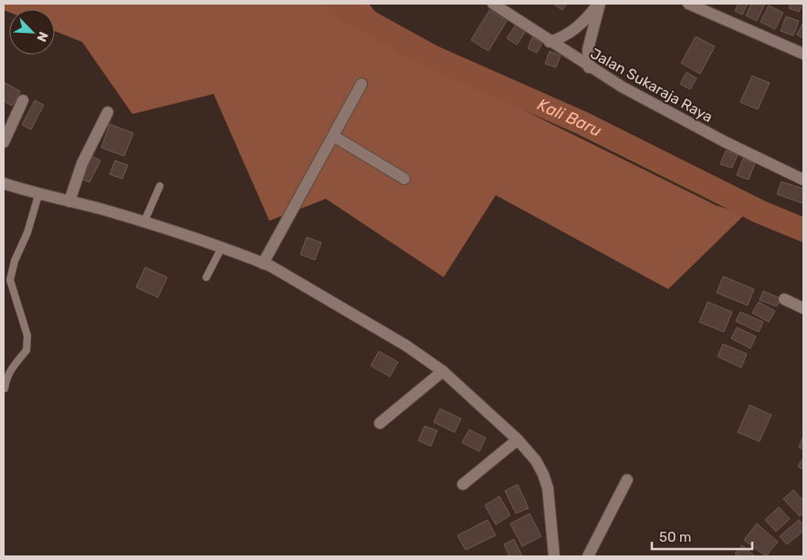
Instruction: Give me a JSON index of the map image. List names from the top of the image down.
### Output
{
  "streets": {
    "street": ["Jalan Sukaraja Raya"]
  },
  "water": ["Kali Baru"],
  "scale_bar": "50 m",
  "north": "bottom right"
}
